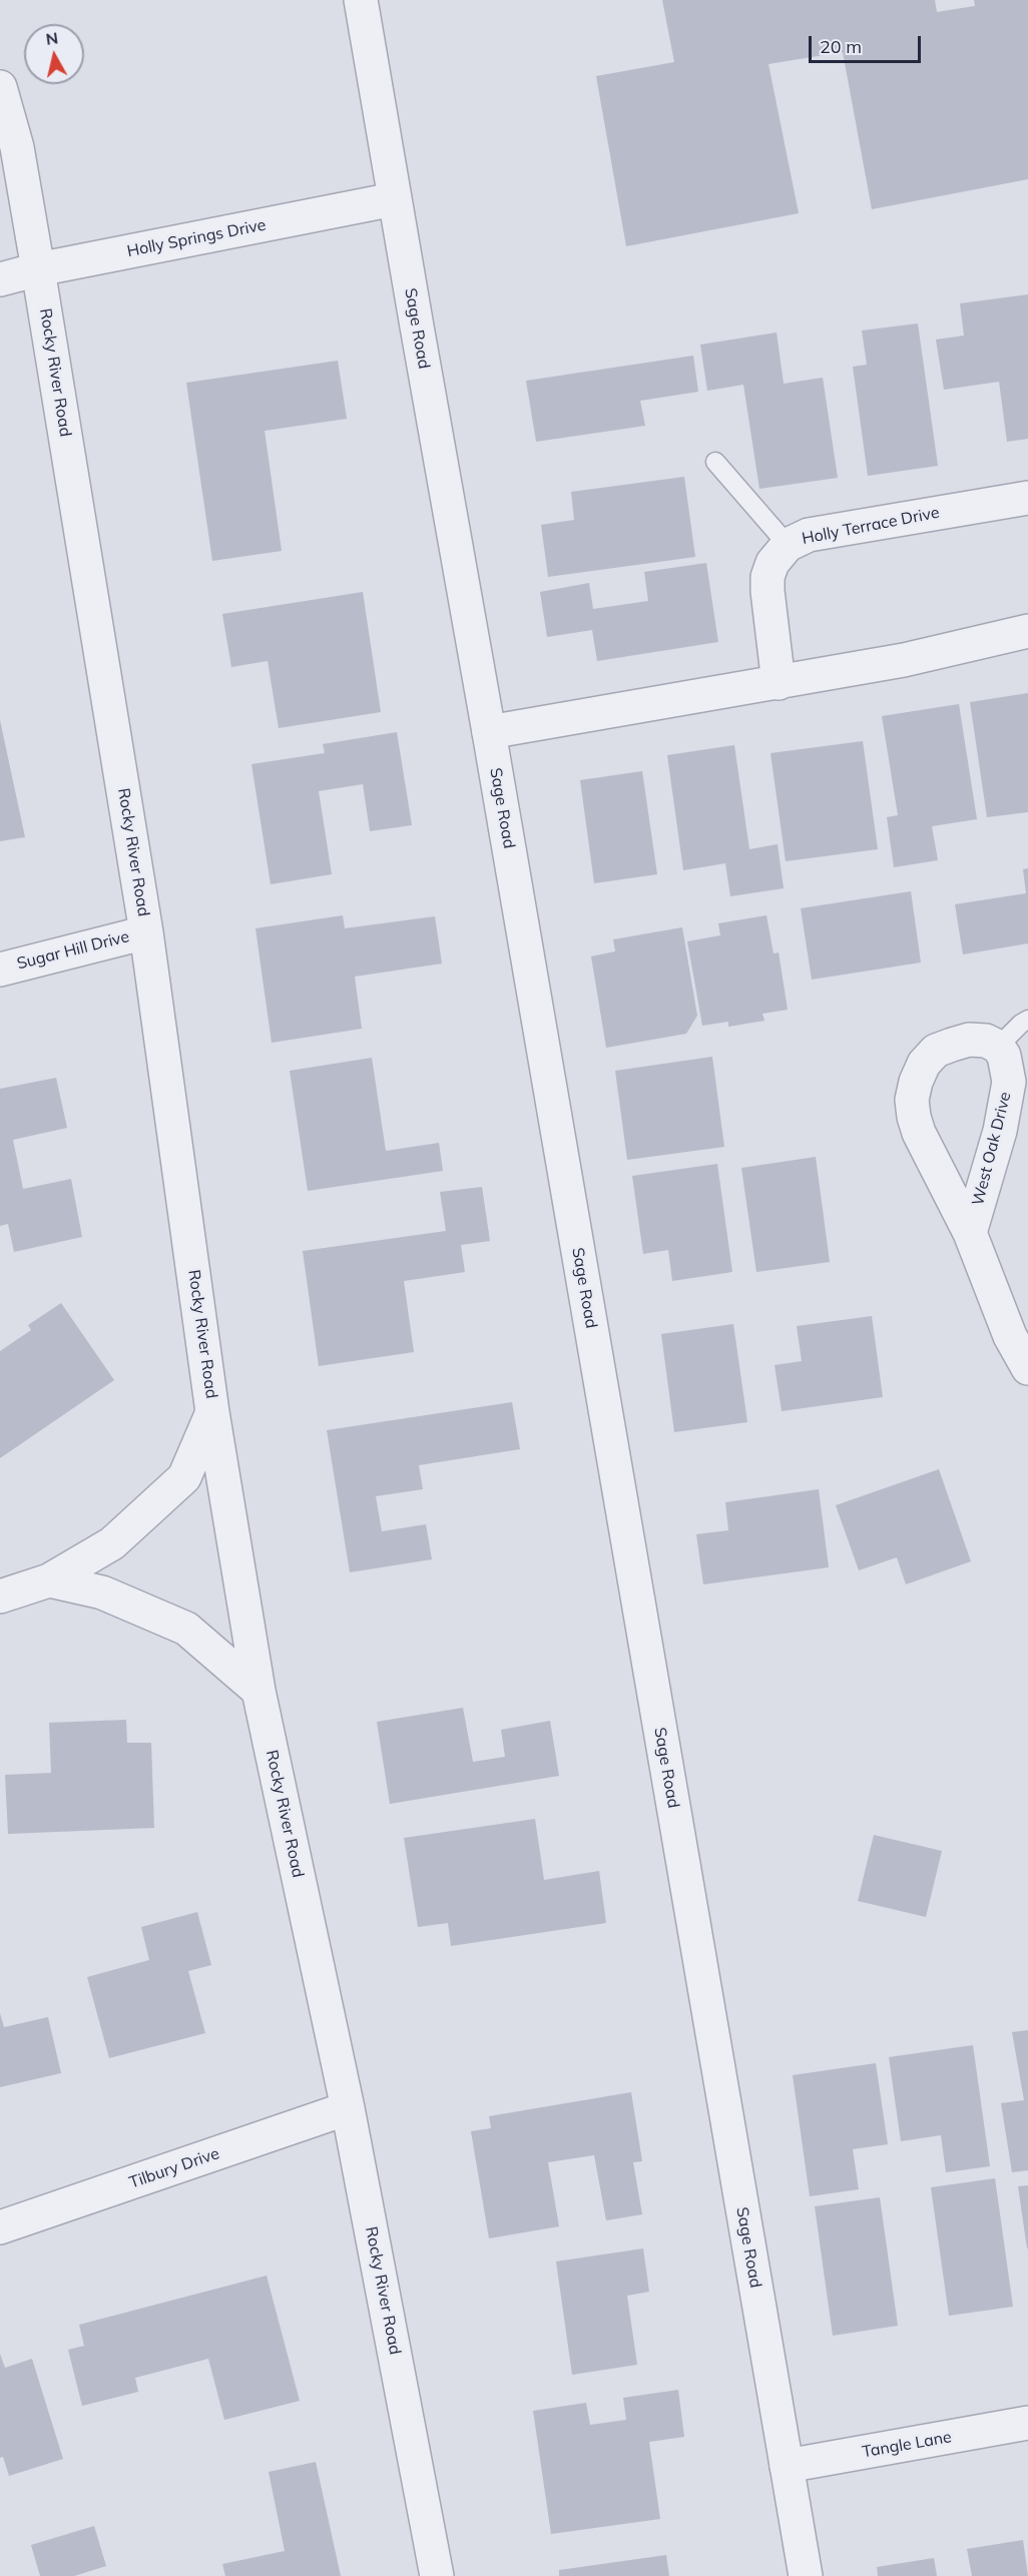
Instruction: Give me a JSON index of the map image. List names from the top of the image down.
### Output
{
  "streets": {
    "street": [
      "Holly Springs Drive",
      "Sage Road",
      "Rocky River Road",
      "Holly Terrace Drive",
      "Sugar Hill Drive",
      "West Oak Drive",
      "Tilbury Drive",
      "Tangle Lane"
    ]
  },
  "crossings": [
    ["Holly Springs Drive", "Sage Road"],
    ["Holly Springs Drive", "Rocky River Road"],
    ["Sage Road", "Tangle Lane"],
    ["Rocky River Road", "Sugar Hill Drive"],
    ["Rocky River Road", "Tilbury Drive"]
  ],
  "scale_bar": "20 m",
  "north": "top"
}
